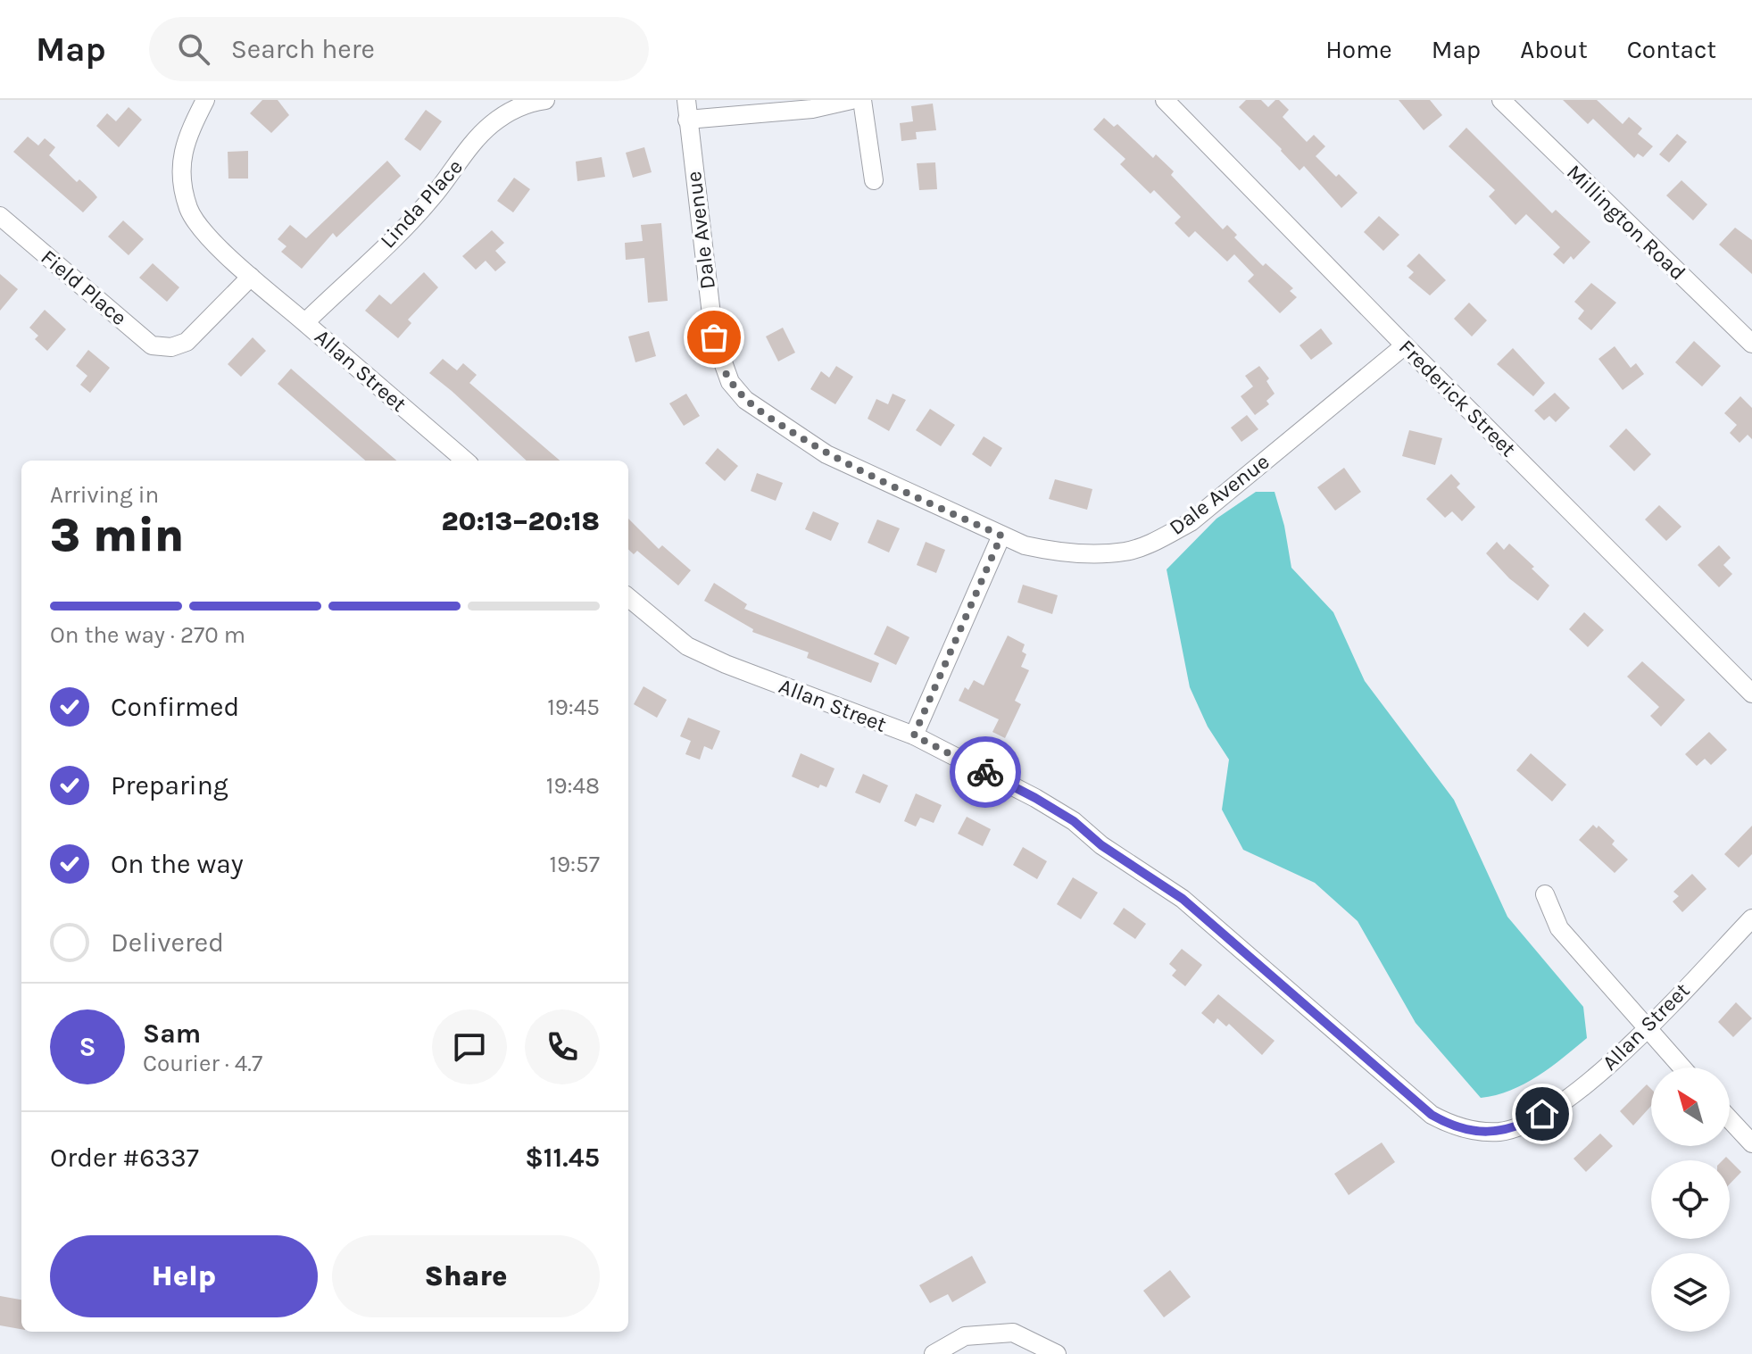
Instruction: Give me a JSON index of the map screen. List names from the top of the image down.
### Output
{
  "streets": {
    "street": [
      "Linda Place",
      "Millington Road",
      "Dale Avenue",
      "Field Place",
      "Allan Street",
      "Frederick Street"
    ]
  },
  "crossings": [
    ["Linda Place", "Allan Street"],
    ["Dale Avenue", "Frederick Street"],
    ["Field Place", "Allan Street"]
  ],
  "north": "top left",
  "page": {
    "header": "Map",
    "search": "Search here",
    "nav": [
      "Home",
      "Map",
      "About",
      "Contact"
    ],
    "heading": ["3 min", "Arriving in", "20:13–20:18"],
    "panel": [
      "Sam",
      "Courier · 4.7",
      "Order #6337",
      "$11.45"
    ],
    "bar": "On the way · 270 m",
    "list": [
      ["Confirmed", "19:45"],
      ["Preparing", "19:48"],
      ["On the way", "19:57"],
      "Delivered"
    ],
    "round": "S",
    "buttons": ["Help", "Share"]
  }
}
